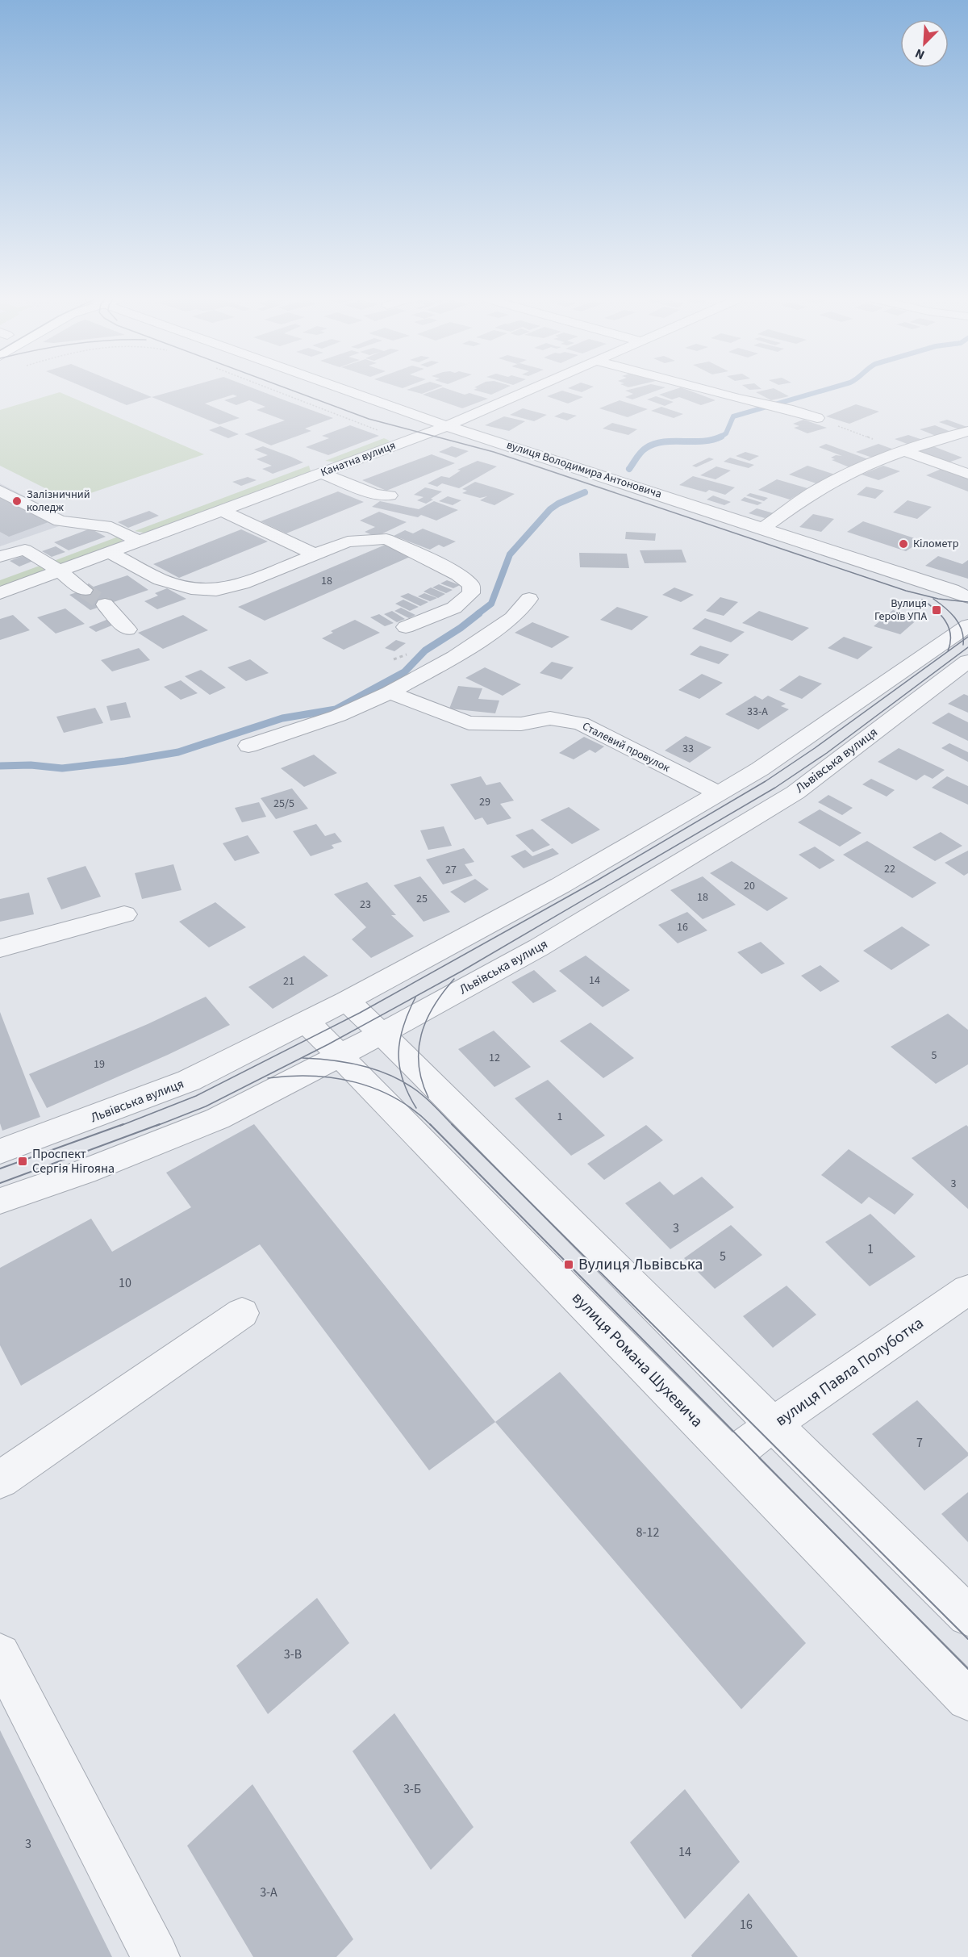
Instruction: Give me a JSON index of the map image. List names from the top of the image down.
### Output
{
  "streets": {
    "street": [
      "Канатна вулиця",
      "вулиця Володимира Антоновича",
      "Сталевий провулок",
      "Львівська вулиця",
      "вулиця Романа Шухевича",
      "вулиця Павла Полуботка"
    ]
  },
  "crossings": [
    ["Канатна вулиця", "вулиця Володимира Антоновича"],
    ["Сталевий провулок", "Львівська вулиця"],
    ["Львівська вулиця", "вулиця Романа Шухевича"],
    ["вулиця Романа Шухевича", "вулиця Павла Полуботка"]
  ],
  "places": {
    "other": ["Залізничний коледж", "Кілометр"],
    "transit": ["Вулиця Героїв УПА", "Проспект Сергія Нігояна", "Вулиця Львівська"]
  },
  "house_numbers": [
    "18",
    "33-А",
    "33",
    "29",
    "25/5",
    "22",
    "27",
    "20",
    "18",
    "25",
    "23",
    "16",
    "14",
    "21",
    "5",
    "12",
    "19",
    "1",
    "3",
    "3",
    "1",
    "5",
    "10",
    "7",
    "8-12",
    "3-В",
    "3-Б",
    "3",
    "14",
    "3-А",
    "16"
  ],
  "north": "bottom left"
}
